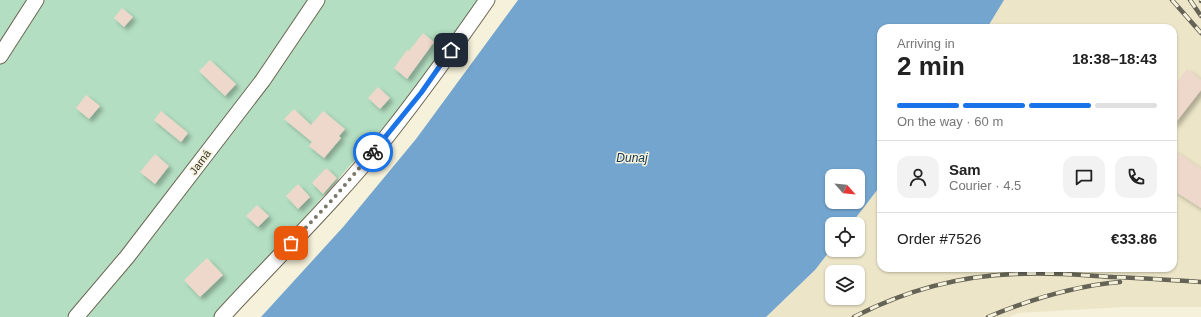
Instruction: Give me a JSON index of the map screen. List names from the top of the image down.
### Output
{
  "streets": {
    "street": ["Jarná"]
  },
  "water": ["Dunaj"],
  "north": "bottom right",
  "page": {
    "heading": ["2 min", "Arriving in", "18:38–18:43"],
    "panel": [
      "Sam",
      "Courier · 4.5",
      "Order #7526",
      "€33.86"
    ],
    "bar": "On the way · 60 m"
  }
}
